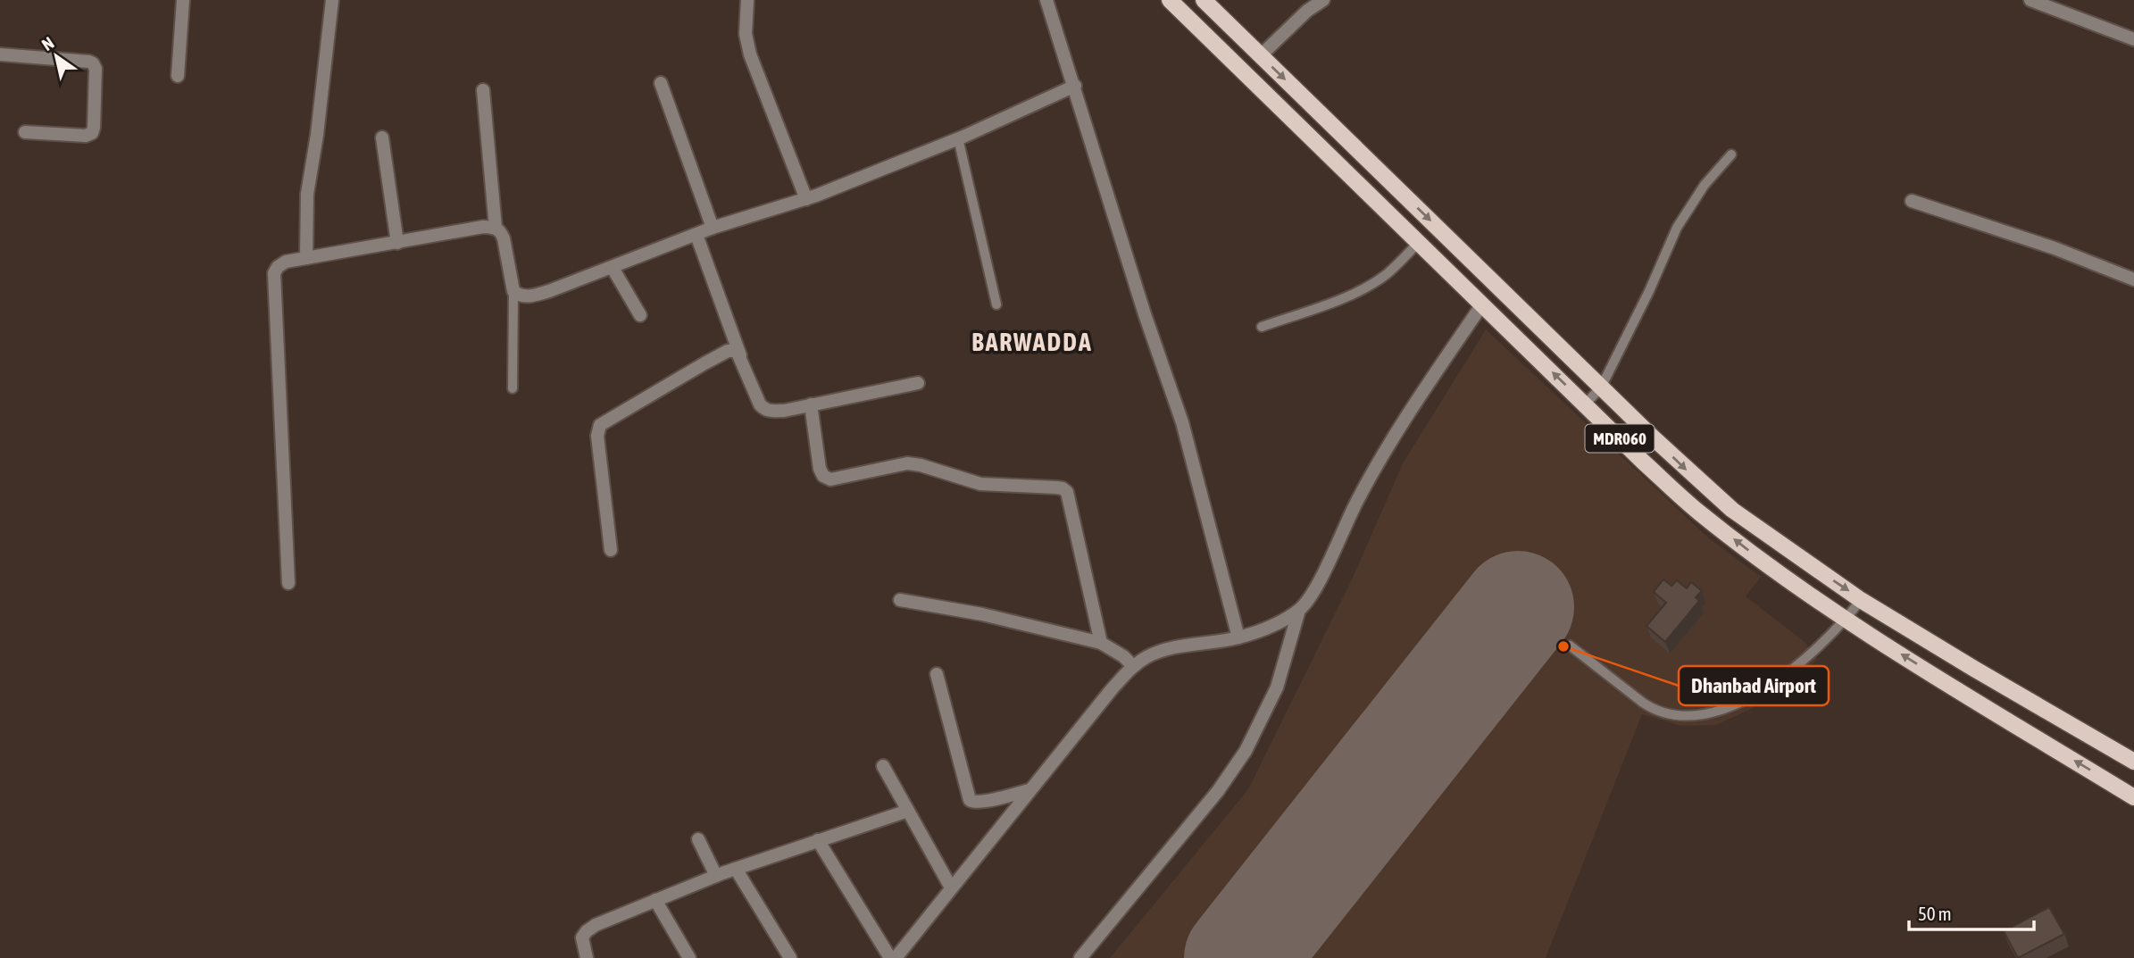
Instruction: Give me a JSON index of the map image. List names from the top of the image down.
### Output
{
  "streets": {
    "main road": ["MDR060"]
  },
  "districts": ["BARWADDA"],
  "places": ["Dhanbad Airport"],
  "scale_bar": "50 m",
  "north": "top left"
}
